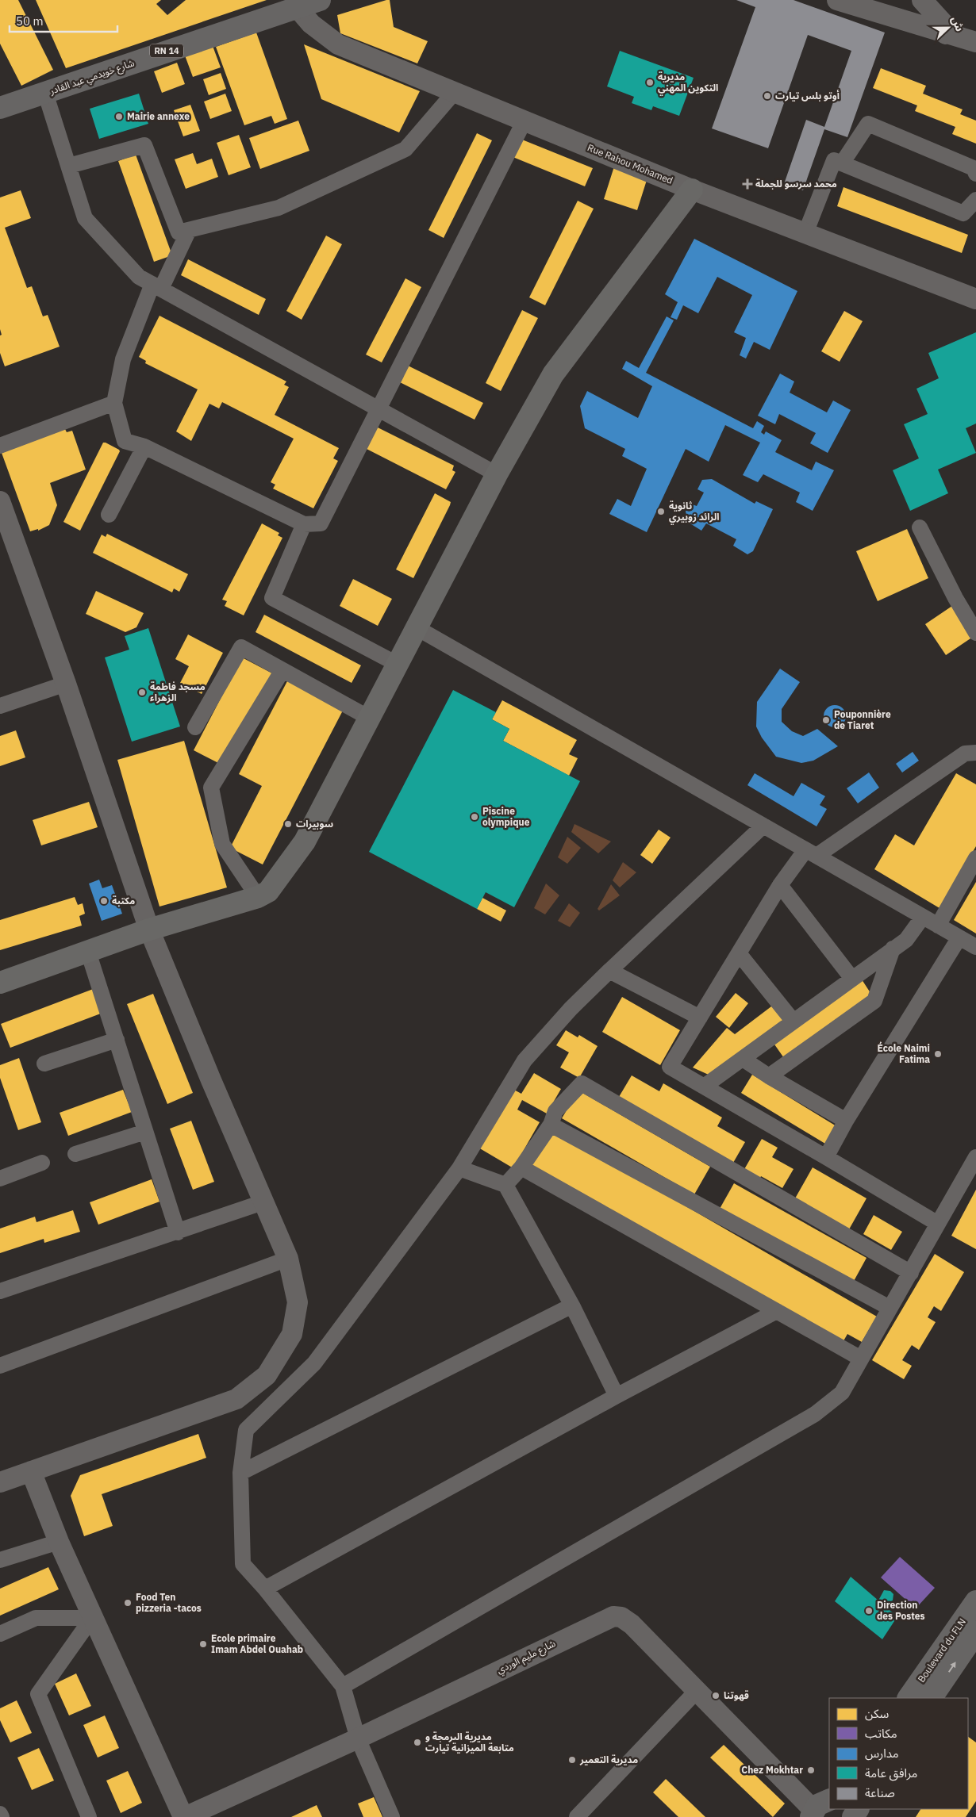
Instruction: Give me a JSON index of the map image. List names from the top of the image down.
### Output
{
  "streets": {
    "main road": ["RN 14", "شارع خويدمي عبد القادر", "Boulevard du FLN"],
    "street": ["Rue Rahou Mohamed", "شارع مليم الوردي"]
  },
  "crossings": [
    ["شارع خويدمي عبد القادر", "Rue Rahou Mohamed"]
  ],
  "places": {
    "other": [
      "مديرية التكوين المهني",
      "أوتو بلس تيارت",
      "Mairie annexe",
      "ثانوية الرائد زوبيري",
      "مسجد فاطمة الزهراء",
      "Pouponnière de Tiaret",
      "Piscine olympique",
      "سوبيرات",
      "مكتبة",
      "École Naimi Fatima",
      "Food Ten pizzeria -tacos",
      "Direction des Postes",
      "Ecole primaire Imam Abdel Ouahab",
      "قهوتنا",
      "مديرية البرمجة و متابعة الميزانية تيارت",
      "مديرية التعمير",
      "Chez Mokhtar"
    ],
    "health": ["محمد سرسو للجملة"]
  },
  "legend": [
    "سكن",
    "مكاتب",
    "مدارس",
    "مرافق عامة",
    "صناعة"
  ],
  "scale_bar": "50 m",
  "north": "right"
}
